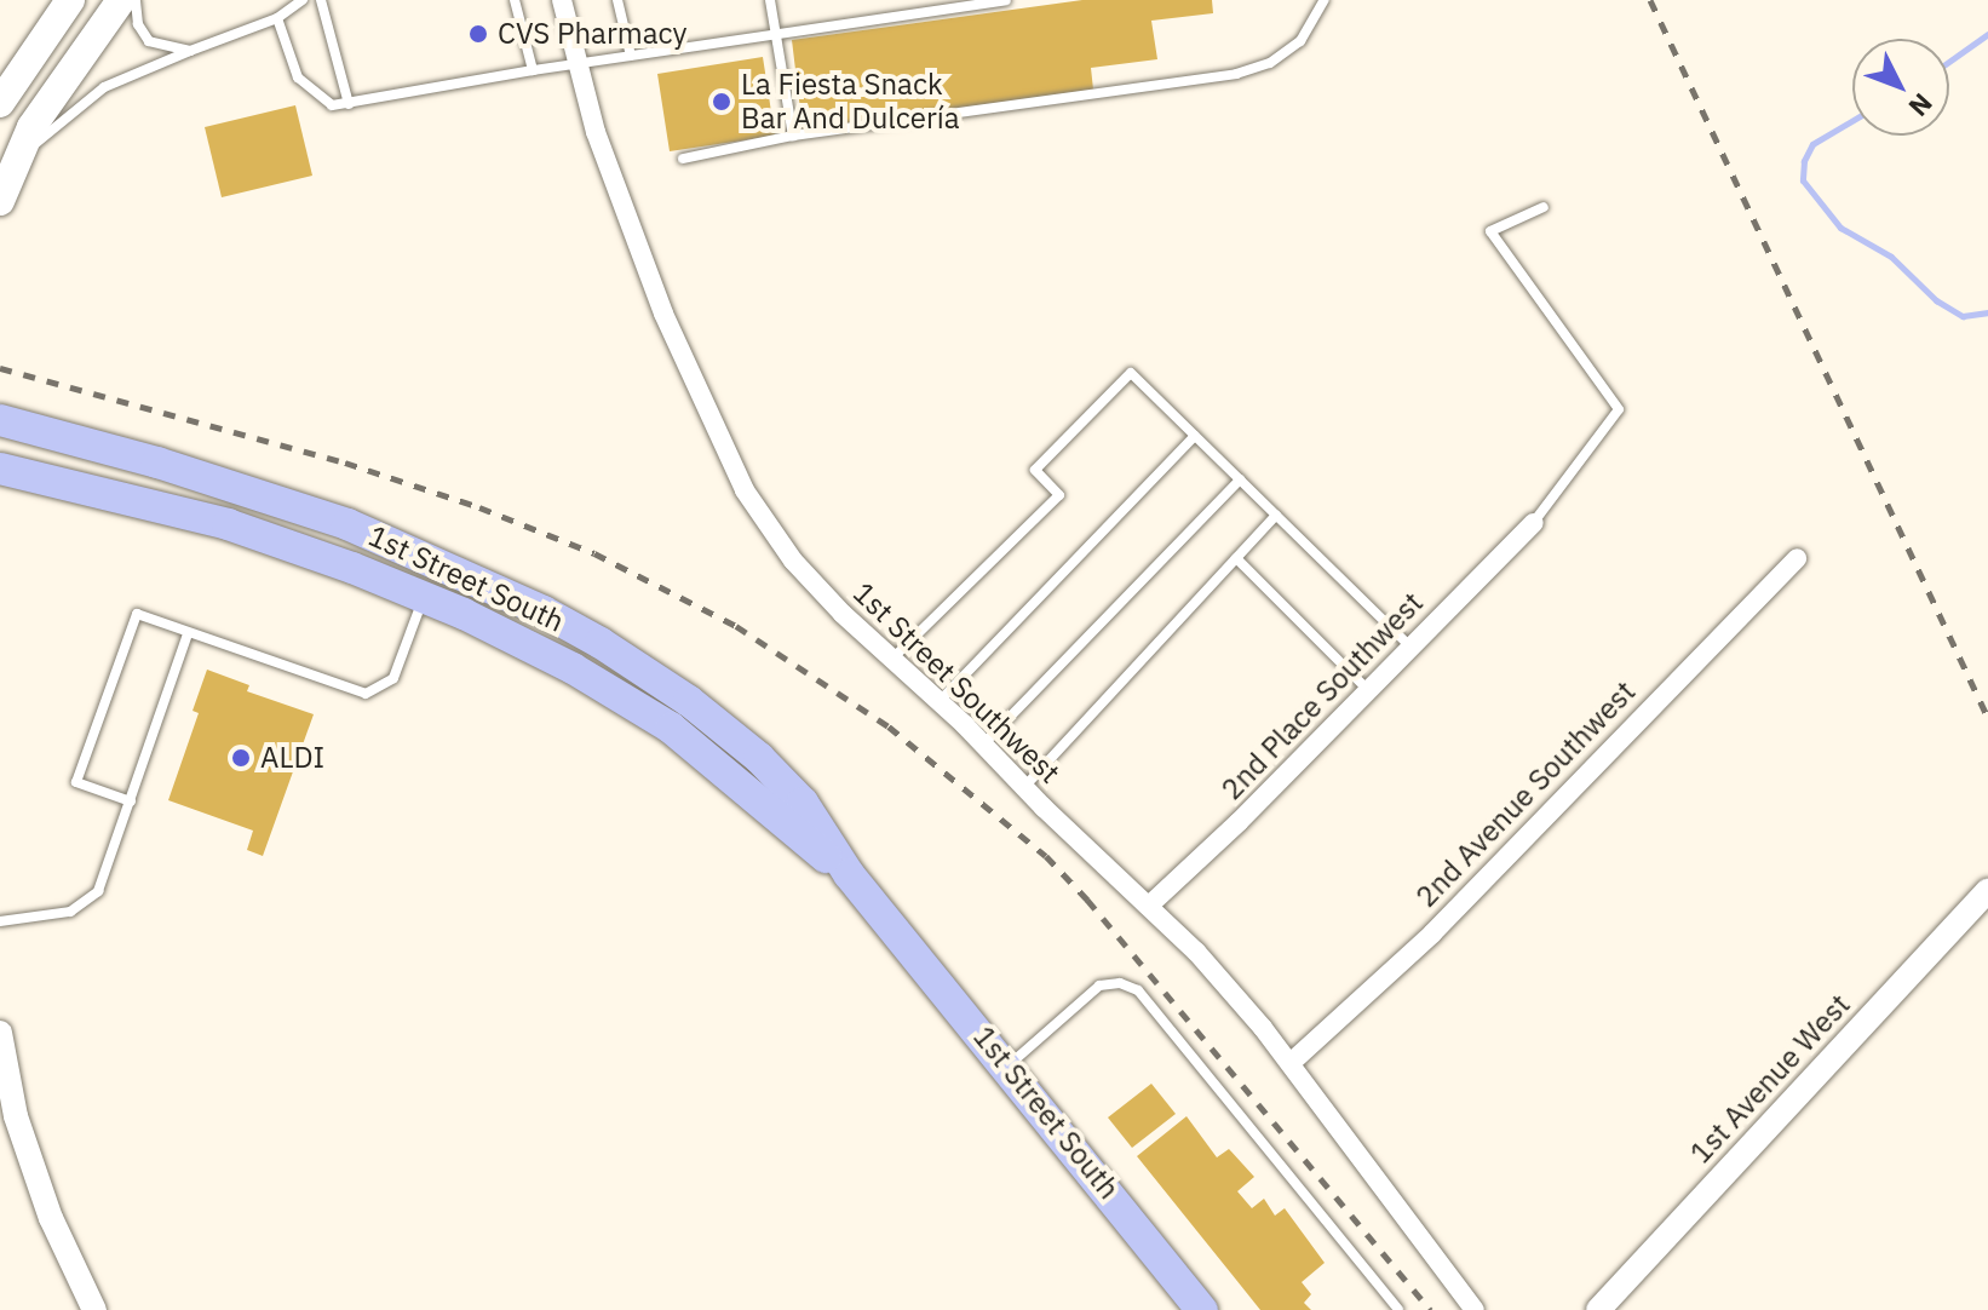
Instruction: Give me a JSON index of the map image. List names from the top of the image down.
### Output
{
  "streets": {
    "main road": ["1st Street South"],
    "street": [
      "1st Street Southwest",
      "2nd Place Southwest",
      "2nd Avenue Southwest",
      "1st Avenue West"
    ]
  },
  "crossings": [
    ["1st Street Southwest", "2nd Place Southwest"],
    ["1st Street Southwest", "2nd Avenue Southwest"]
  ],
  "places": ["CVS Pharmacy", "La Fiesta Snack Bar And Dulcería", "ALDI"],
  "north": "bottom right"
}
